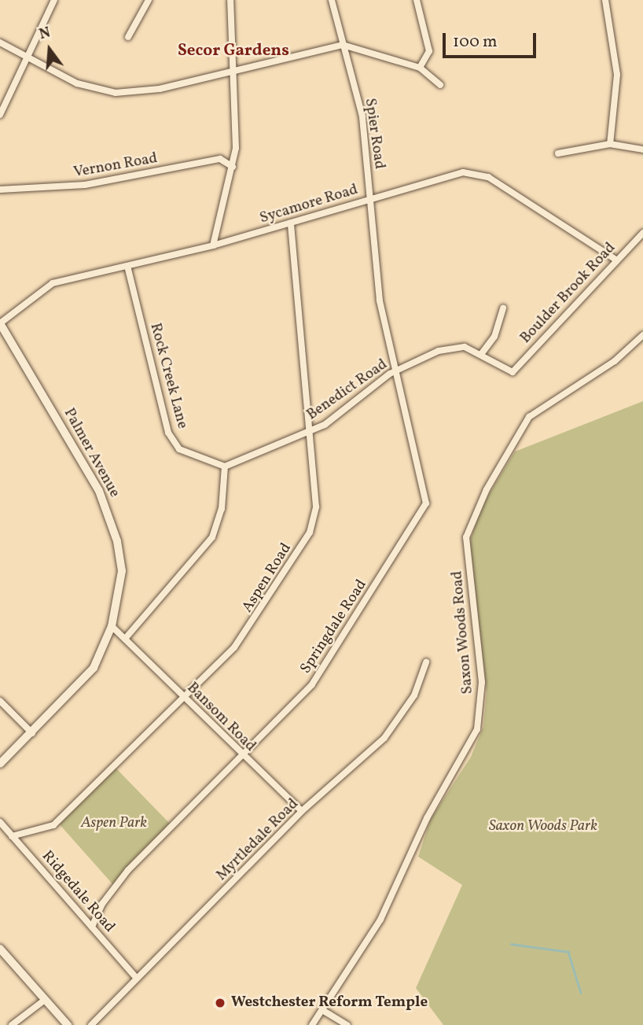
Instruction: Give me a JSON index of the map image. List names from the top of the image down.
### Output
{
  "streets": {
    "main road": ["Palmer Avenue"],
    "street": [
      "Spier Road",
      "Vernon Road",
      "Sycamore Road",
      "Boulder Brook Road",
      "Rock Creek Lane",
      "Benedict Road",
      "Aspen Road",
      "Springdale Road",
      "Saxon Woods Road",
      "Bansom Road",
      "Myrtledale Road",
      "Ridgedale Road"
    ]
  },
  "crossings": [
    ["Spier Road", "Sycamore Road"],
    ["Spier Road", "Benedict Road"],
    ["Spier Road", "Springdale Road"],
    ["Sycamore Road", "Boulder Brook Road"],
    ["Sycamore Road", "Rock Creek Lane"],
    ["Sycamore Road", "Palmer Avenue"],
    ["Sycamore Road", "Aspen Road"],
    ["Boulder Brook Road", "Benedict Road"],
    ["Rock Creek Lane", "Benedict Road"],
    ["Benedict Road", "Aspen Road"],
    ["Benedict Road", "Springdale Road"],
    ["Aspen Road", "Bansom Road"],
    ["Aspen Road", "Ridgedale Road"],
    ["Springdale Road", "Bansom Road"],
    ["Springdale Road", "Ridgedale Road"],
    ["Bansom Road", "Myrtledale Road"],
    ["Myrtledale Road", "Ridgedale Road"]
  ],
  "districts": ["Secor Gardens"],
  "parks": ["Aspen Park", "Saxon Woods Park"],
  "places": ["Westchester Reform Temple"],
  "scale_bar": "100 m",
  "north": "top"
}
